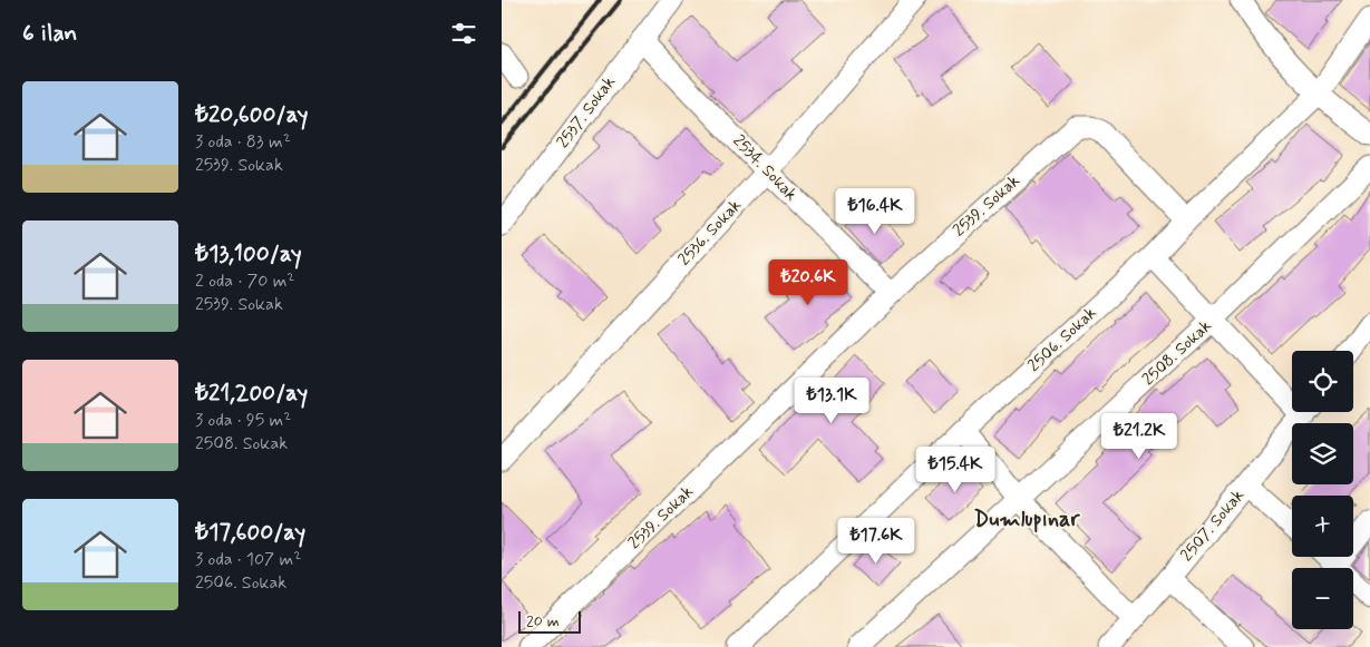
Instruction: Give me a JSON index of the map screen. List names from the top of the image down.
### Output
{
  "streets": {
    "street": [
      "2537. Sokak",
      "2534. Sokak",
      "2539. Sokak",
      "2536. Sokak",
      "2506. Sokak",
      "2508. Sokak",
      "2507. Sokak"
    ]
  },
  "crossings": [
    ["2537. Sokak", "2534. Sokak"],
    ["2534. Sokak", "2539. Sokak"],
    ["2534. Sokak", "2536. Sokak"],
    ["2539. Sokak", "2506. Sokak"]
  ],
  "districts": ["Dumlupınar"],
  "scale_bar": "20 m",
  "page": {
    "heading": "6 ilan",
    "list": [
      {
        "name": "₺20,600/ay",
        "note": "3 oda · 83 m² · 2539. Sokak"
      },
      {
        "name": "₺13,100/ay",
        "note": "2 oda · 70 m² · 2539. Sokak"
      },
      {
        "name": "₺21,200/ay",
        "note": "3 oda · 95 m² · 2508. Sokak"
      },
      {
        "name": "₺17,600/ay",
        "note": "3 oda · 107 m² · 2506. Sokak"
      }
    ],
    "price": [
      "₺16.4K",
      "₺20.6K",
      "₺13.1K",
      "₺21.2K",
      "₺15.4K",
      "₺17.6K"
    ],
    "map_buttons": ["+", "−"],
    "scale": "20 m"
  }
}
